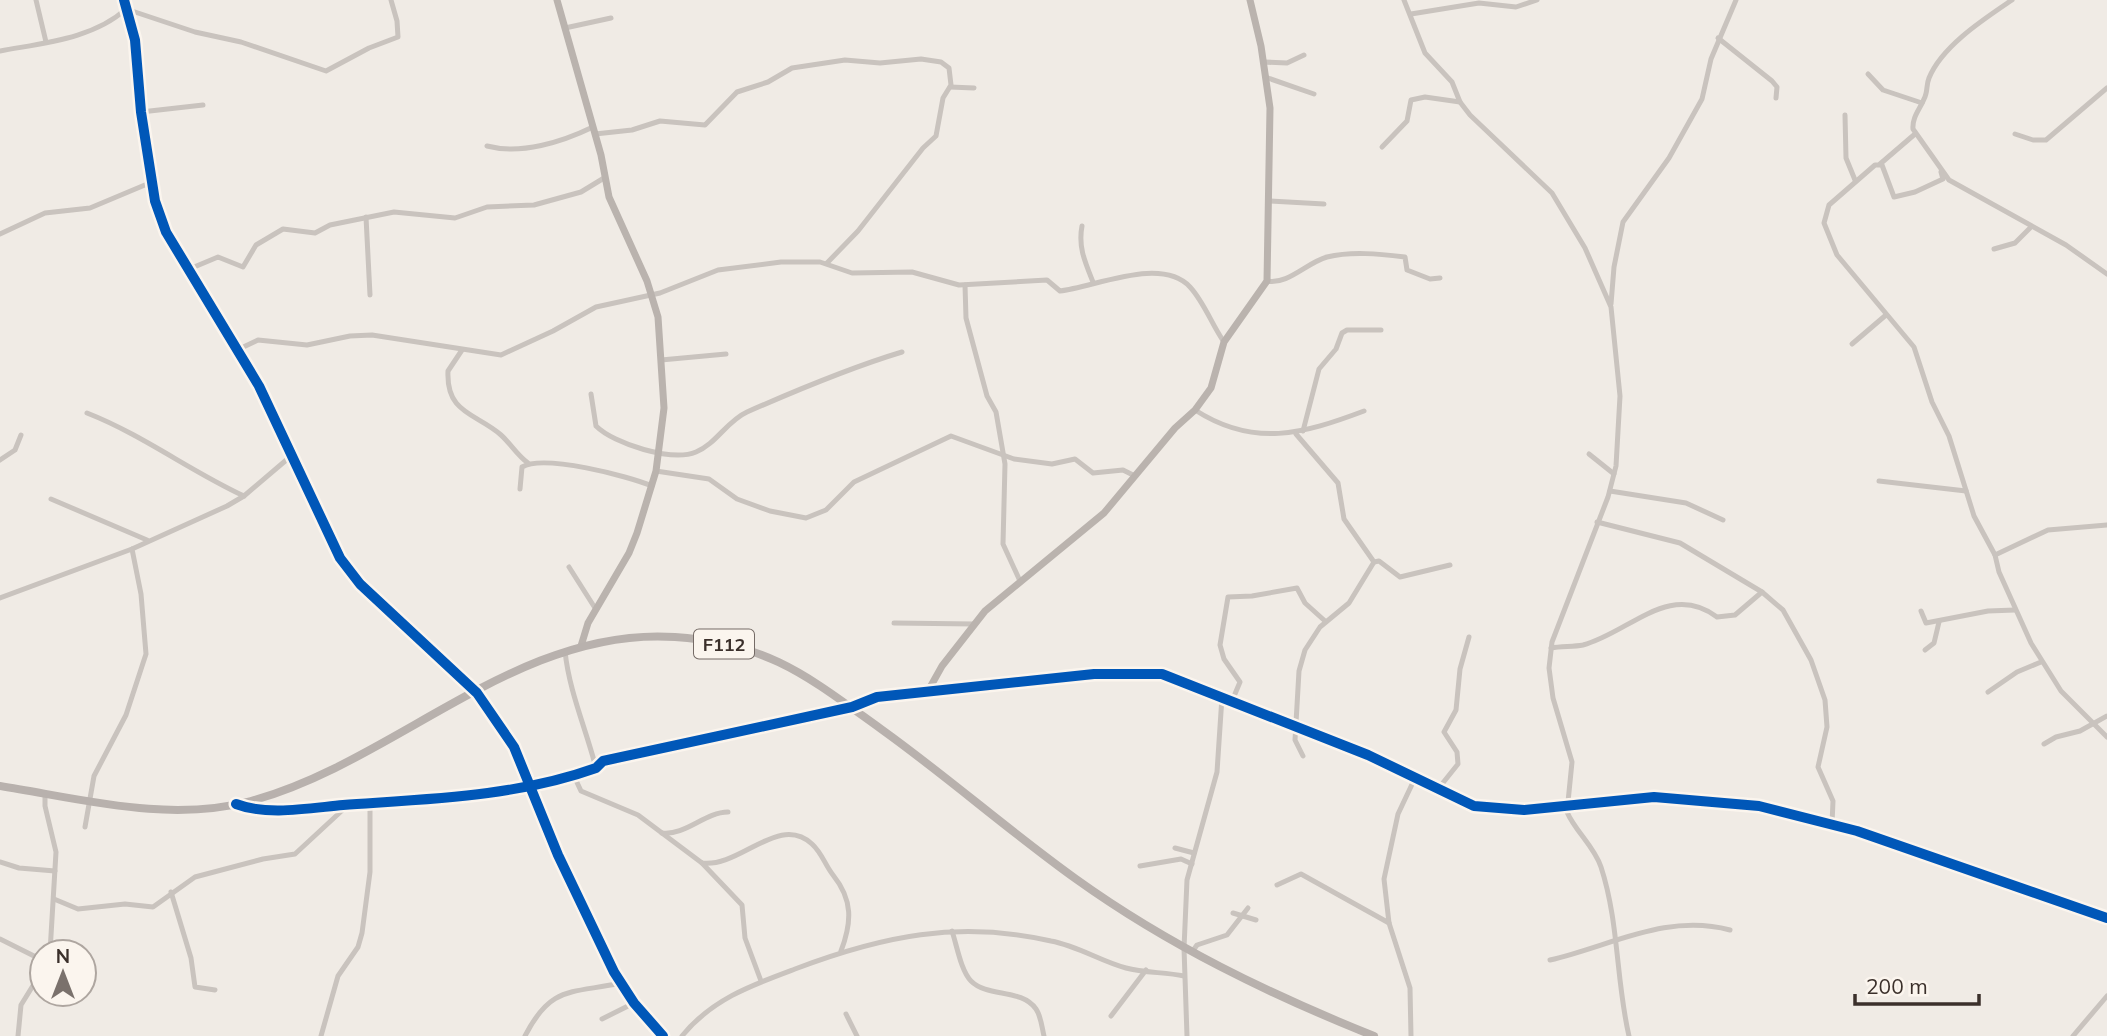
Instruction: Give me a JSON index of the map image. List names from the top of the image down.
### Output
{
  "streets": {
    "main road": ["F112"]
  },
  "scale_bar": "200 m",
  "north": "top"
}
